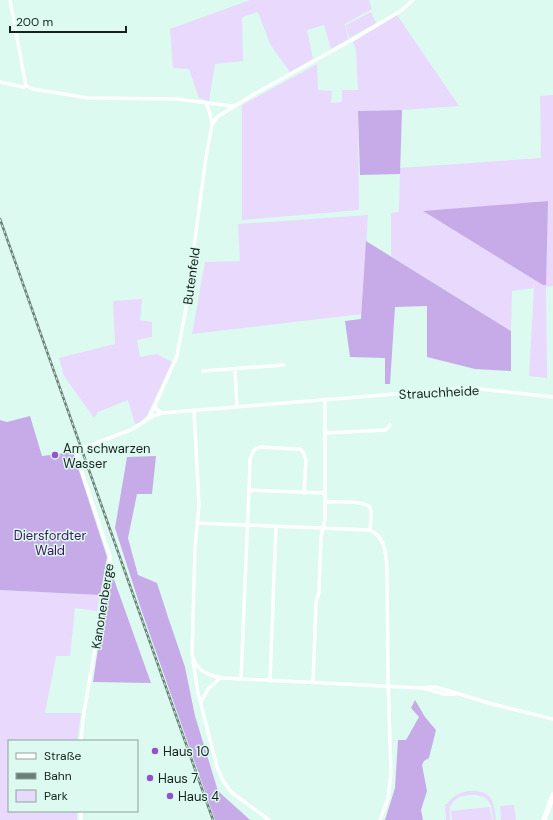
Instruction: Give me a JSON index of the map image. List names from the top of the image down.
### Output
{
  "streets": {
    "street": ["Butenfeld", "Strauchheide", "Kanonenberge"]
  },
  "crossings": [
    ["Butenfeld", "Strauchheide"],
    ["Strauchheide", "Kanonenberge"]
  ],
  "parks": ["Diersfordter Wald"],
  "places": [
    "Am schwarzen Wasser",
    "Haus 10",
    "Haus 7",
    "Haus 4"
  ],
  "legend": ["Straße", "Bahn", "Park"],
  "scale_bar": "200 m"
}
